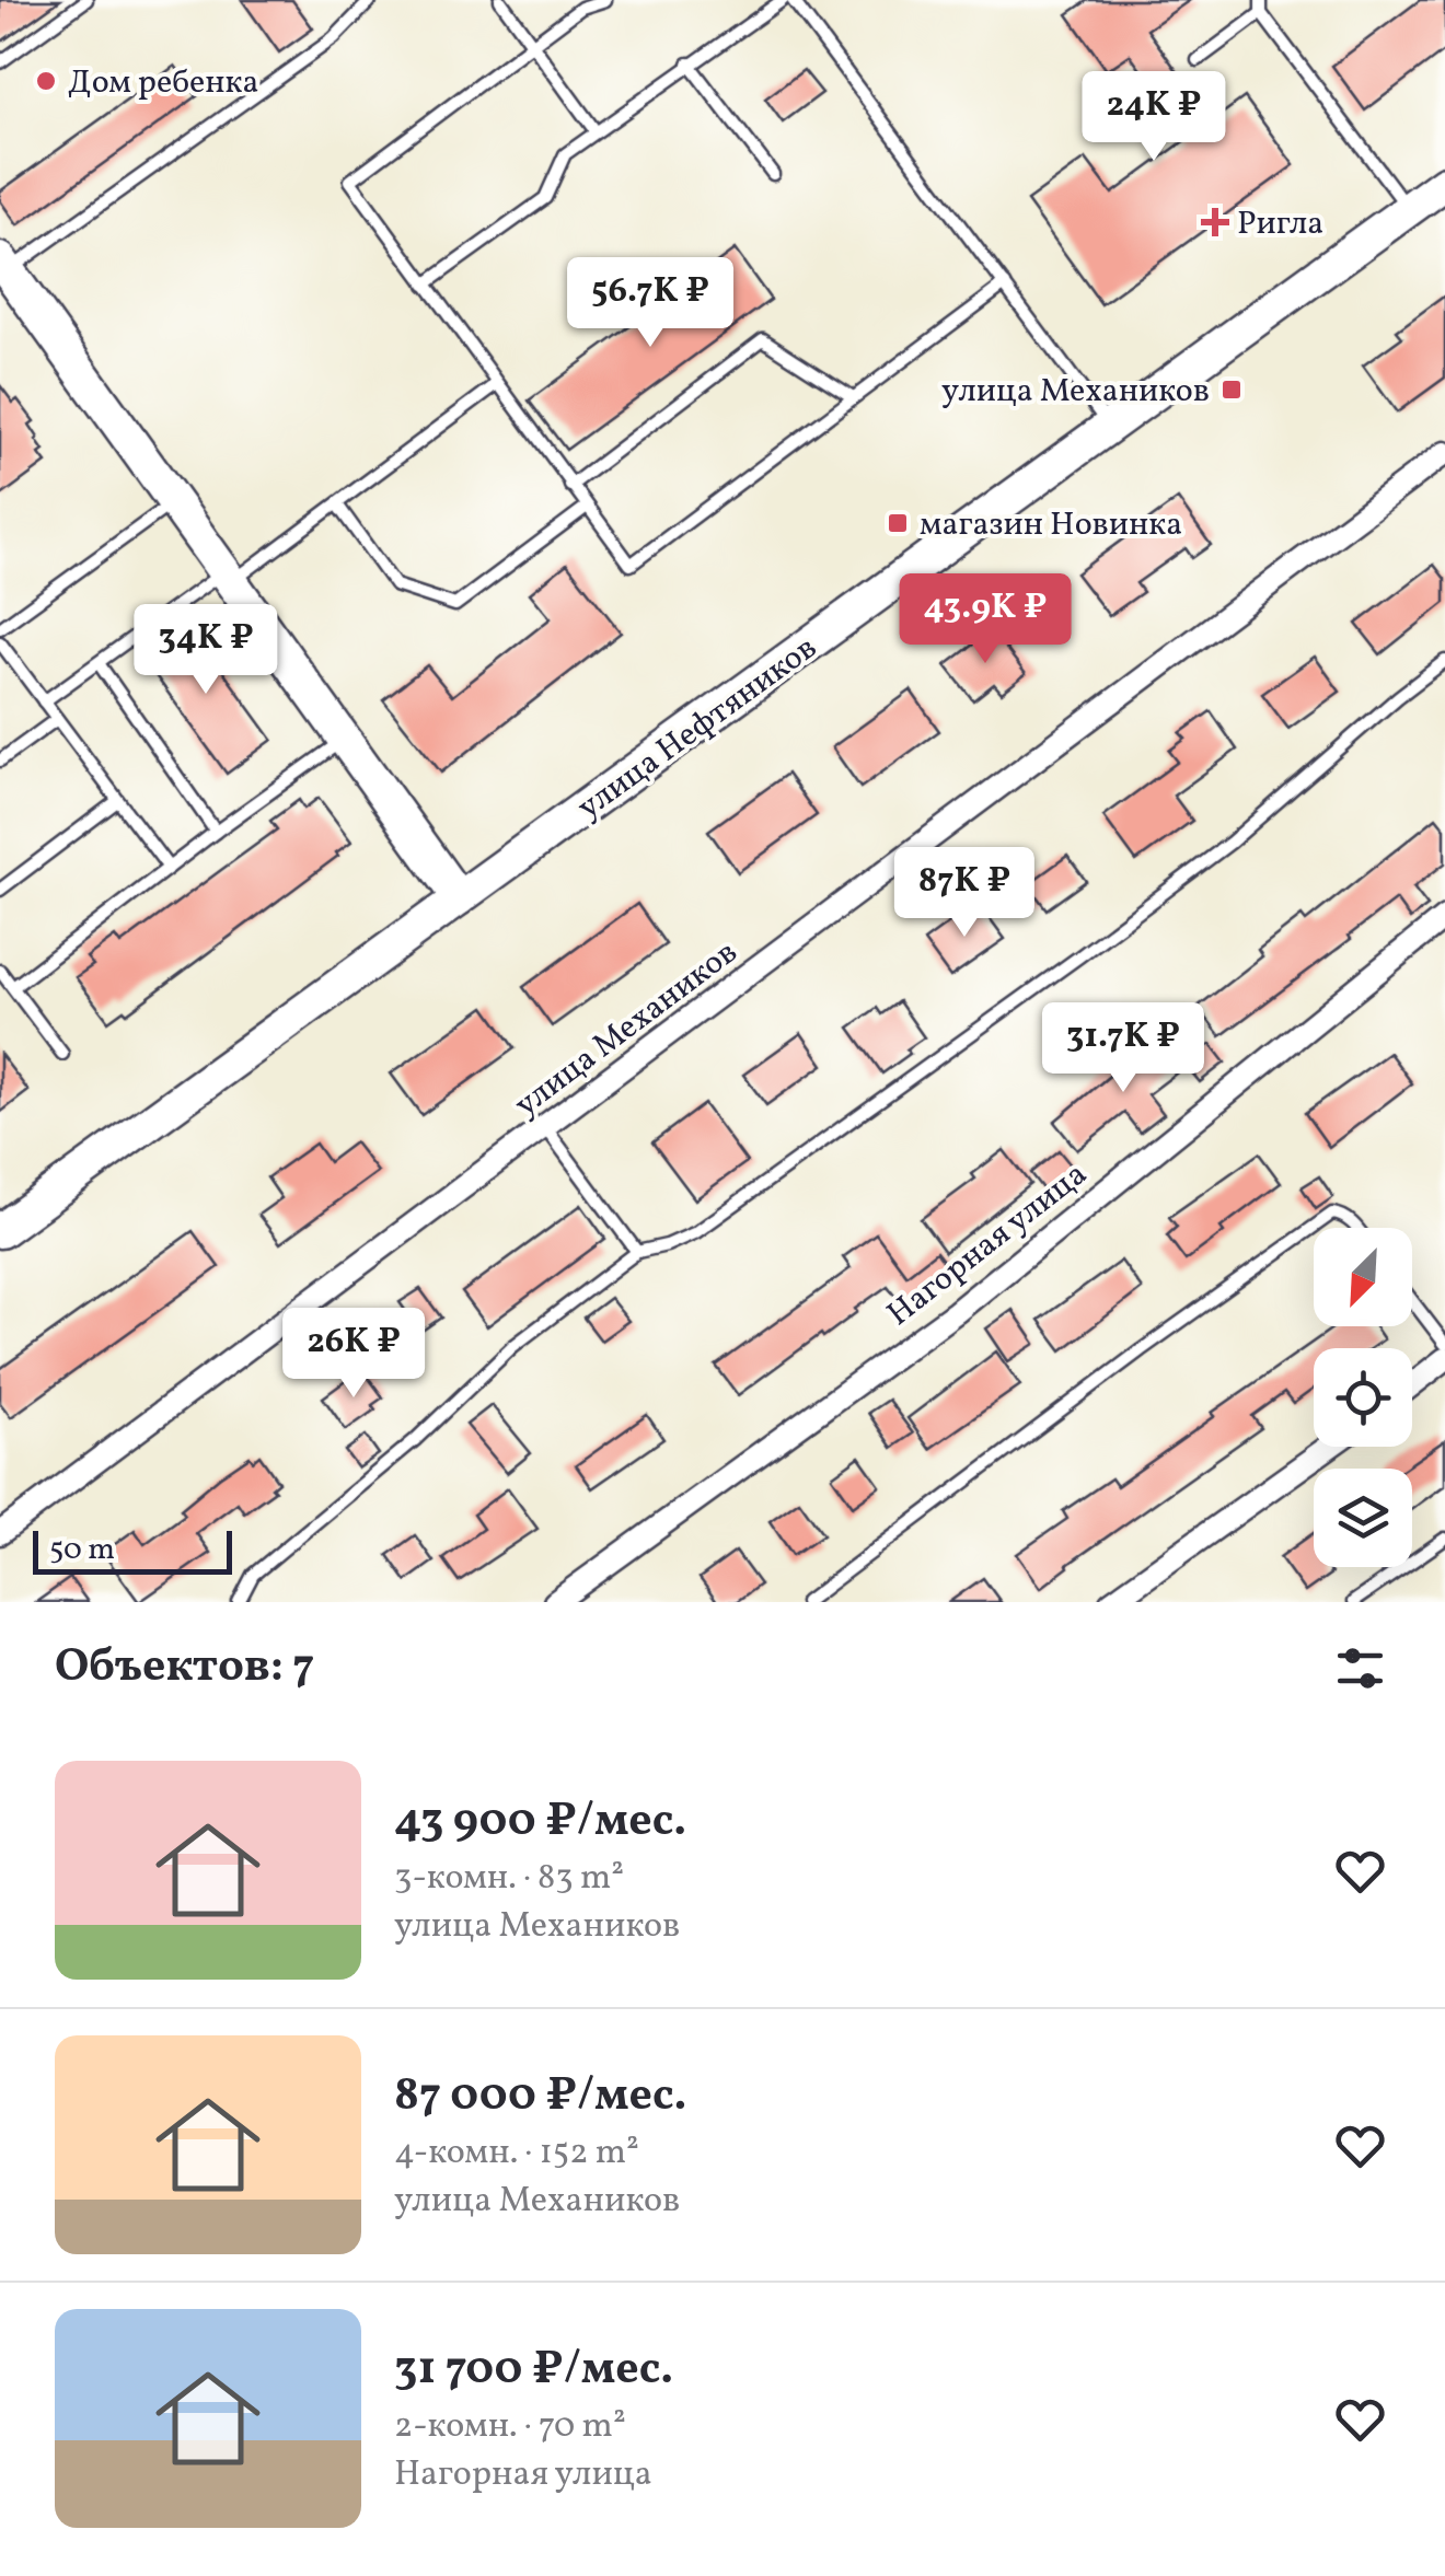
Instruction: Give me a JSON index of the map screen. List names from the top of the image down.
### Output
{
  "streets": {
    "main road": ["улица Нефтяников"],
    "street": ["улица Механиков", "Нагорная улица"]
  },
  "places": {
    "other": ["Дом ребенка"],
    "health": ["Ригла"],
    "transit": ["улица Механиков", "магазин Новинка"]
  },
  "scale_bar": "50 m",
  "north": "bottom left",
  "page": {
    "price": [
      "24K ₽",
      "56.7K ₽",
      "43.9K ₽",
      "34K ₽",
      "87K ₽",
      "31.7K ₽",
      "26K ₽"
    ],
    "scale": "50 m",
    "heading": "Объектов: 7",
    "list": [
      {
        "name": "43 900 ₽/мес.",
        "note": "3-комн. · 83 m² · улица Механиков"
      },
      {
        "name": "87 000 ₽/мес.",
        "note": "4-комн. · 152 m² · улица Механиков"
      },
      {
        "name": "31 700 ₽/мес.",
        "note": "2-комн. · 70 m² · Нагорная улица"
      }
    ]
  }
}
